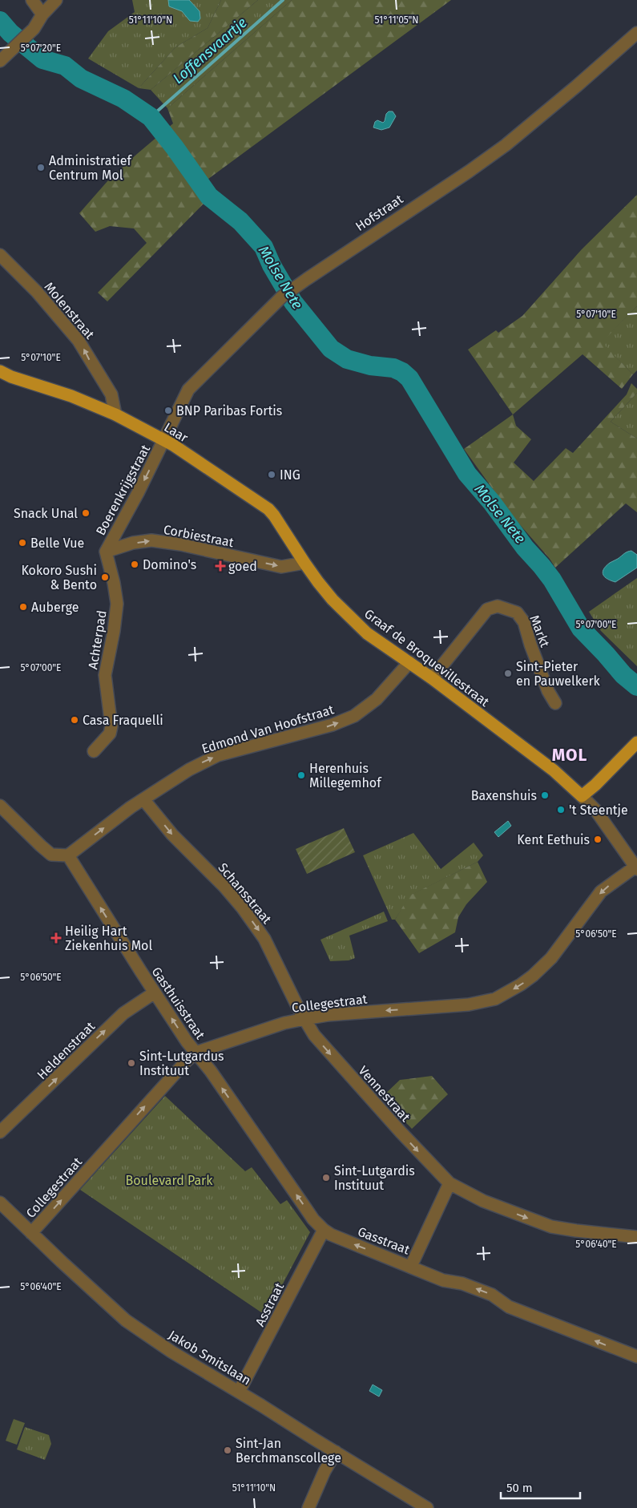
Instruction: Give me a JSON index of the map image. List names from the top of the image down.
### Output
{
  "streets": {
    "main road": ["Laar", "Graaf de Broquevillestraat"],
    "street": [
      "Hofstraat",
      "Molenstraat",
      "Boerenkrijgstraat",
      "Corbiestraat",
      "Markt",
      "Achterpad",
      "Edmond Van Hoofstraat",
      "Schansstraat",
      "Gasthuisstraat",
      "Collegestraat",
      "Heldenstraat",
      "Vennestraat",
      "Gasstraat",
      "Asstraat",
      "Jakob Smitslaan"
    ]
  },
  "crossings": [
    ["Hofstraat", "Laar"],
    ["Hofstraat", "Boerenkrijgstraat"],
    ["Molenstraat", "Laar"],
    ["Laar", "Boerenkrijgstraat"],
    ["Laar", "Corbiestraat"],
    ["Laar", "Graaf de Broquevillestraat"],
    ["Boerenkrijgstraat", "Corbiestraat"],
    ["Boerenkrijgstraat", "Achterpad"],
    ["Corbiestraat", "Achterpad"],
    ["Corbiestraat", "Graaf de Broquevillestraat"],
    ["Markt", "Graaf de Broquevillestraat"],
    ["Graaf de Broquevillestraat", "Edmond Van Hoofstraat"],
    ["Edmond Van Hoofstraat", "Schansstraat"],
    ["Edmond Van Hoofstraat", "Gasthuisstraat"],
    ["Schansstraat", "Collegestraat"],
    ["Schansstraat", "Vennestraat"],
    ["Gasthuisstraat", "Collegestraat"],
    ["Gasthuisstraat", "Heldenstraat"],
    ["Gasthuisstraat", "Gasstraat"],
    ["Collegestraat", "Vennestraat"],
    ["Collegestraat", "Gasstraat"],
    ["Collegestraat", "Jakob Smitslaan"],
    ["Gasstraat", "Asstraat"],
    ["Asstraat", "Jakob Smitslaan"]
  ],
  "one_way": [
    "Molenstraat",
    "Boerenkrijgstraat",
    "Corbiestraat",
    "Edmond Van Hoofstraat",
    "Schansstraat",
    "Gasthuisstraat",
    "Heldenstraat",
    "Vennestraat",
    "Gasstraat"
  ],
  "districts": ["MOL"],
  "water": ["Loffensvaartje", "Molse Nete"],
  "parks": ["Boulevard Park"],
  "places": {
    "other": [
      "Administratief Centrum Mol",
      "BNP Paribas Fortis",
      "ING",
      "Snack Unal",
      "Belle Vue",
      "Domino's",
      "Kokoro Sushi & Bento",
      "Auberge",
      "Sint-Pieter en Pauwelkerk",
      "Casa Fraquelli",
      "Herenhuis Millegemhof",
      "Baxenshuis",
      "'t Steentje",
      "Kent Eethuis",
      "Sint-Lutgardus Instituut",
      "Sint-Lutgardis Instituut",
      "Sint-Jan Berchmanscollege"
    ],
    "health": ["goed", "Heilig Hart Ziekenhuis Mol"]
  },
  "scale_bar": "50 m",
  "coordinates": [
    "51°11'10\"N",
    "51°11'05\"N",
    "5°07'20\"E",
    "5°07'10\"E",
    "5°07'00\"E",
    "5°06'50\"E",
    "5°06'40\"E"
  ]
}
